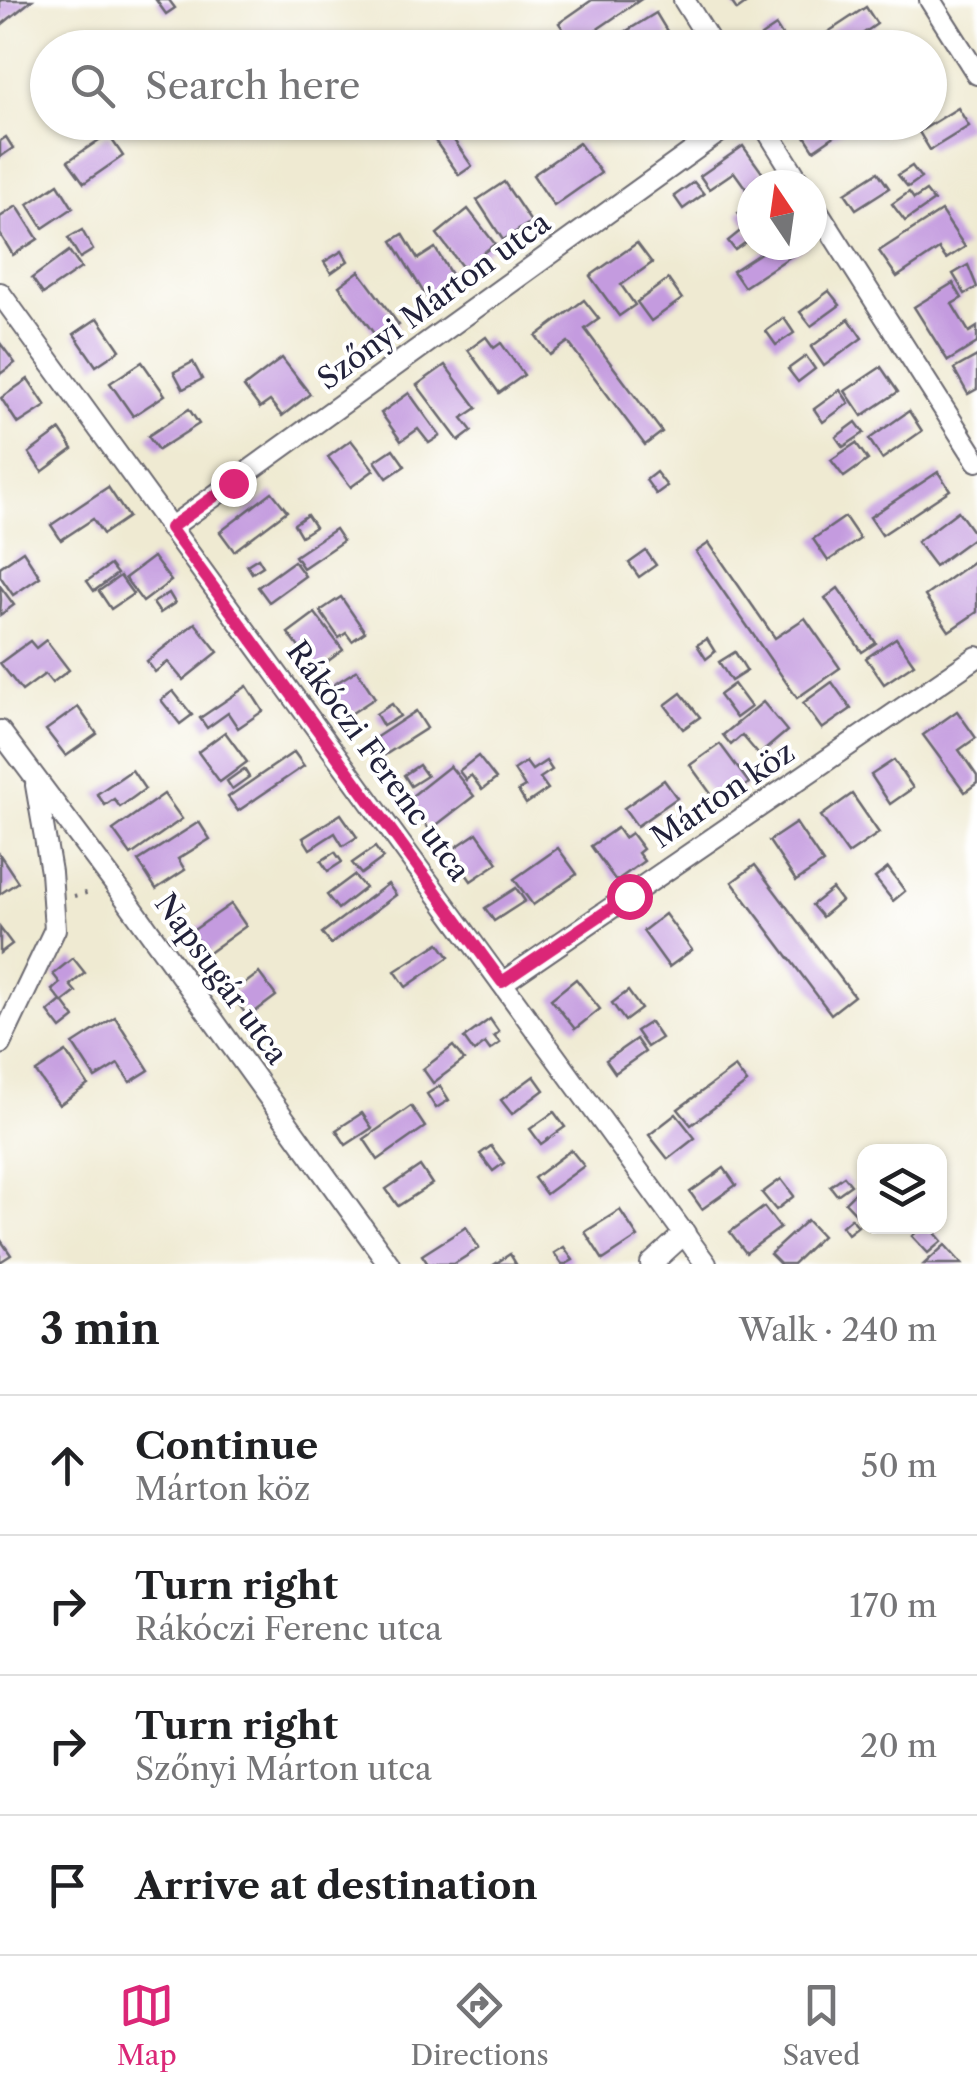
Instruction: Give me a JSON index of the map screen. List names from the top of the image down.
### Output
{
  "streets": {
    "street": [
      "Szőnyi Márton utca",
      "Rákóczi Ferenc utca",
      "Márton köz",
      "Napsugár utca"
    ]
  },
  "crossings": [
    ["Szőnyi Márton utca", "Rákóczi Ferenc utca"],
    ["Rákóczi Ferenc utca", "Márton köz"]
  ],
  "north": "top",
  "page": {
    "search": "Search here",
    "heading": ["3 min", "Walk · 240 m"],
    "list": [
      ["Continue", "Márton köz", "50 m"],
      ["Turn right", "Rákóczi Ferenc utca", "170 m"],
      ["Turn right", "Szőnyi Márton utca", "20 m"],
      "Arrive at destination"
    ],
    "nav": ["Map", "Directions", "Saved"]
  }
}
